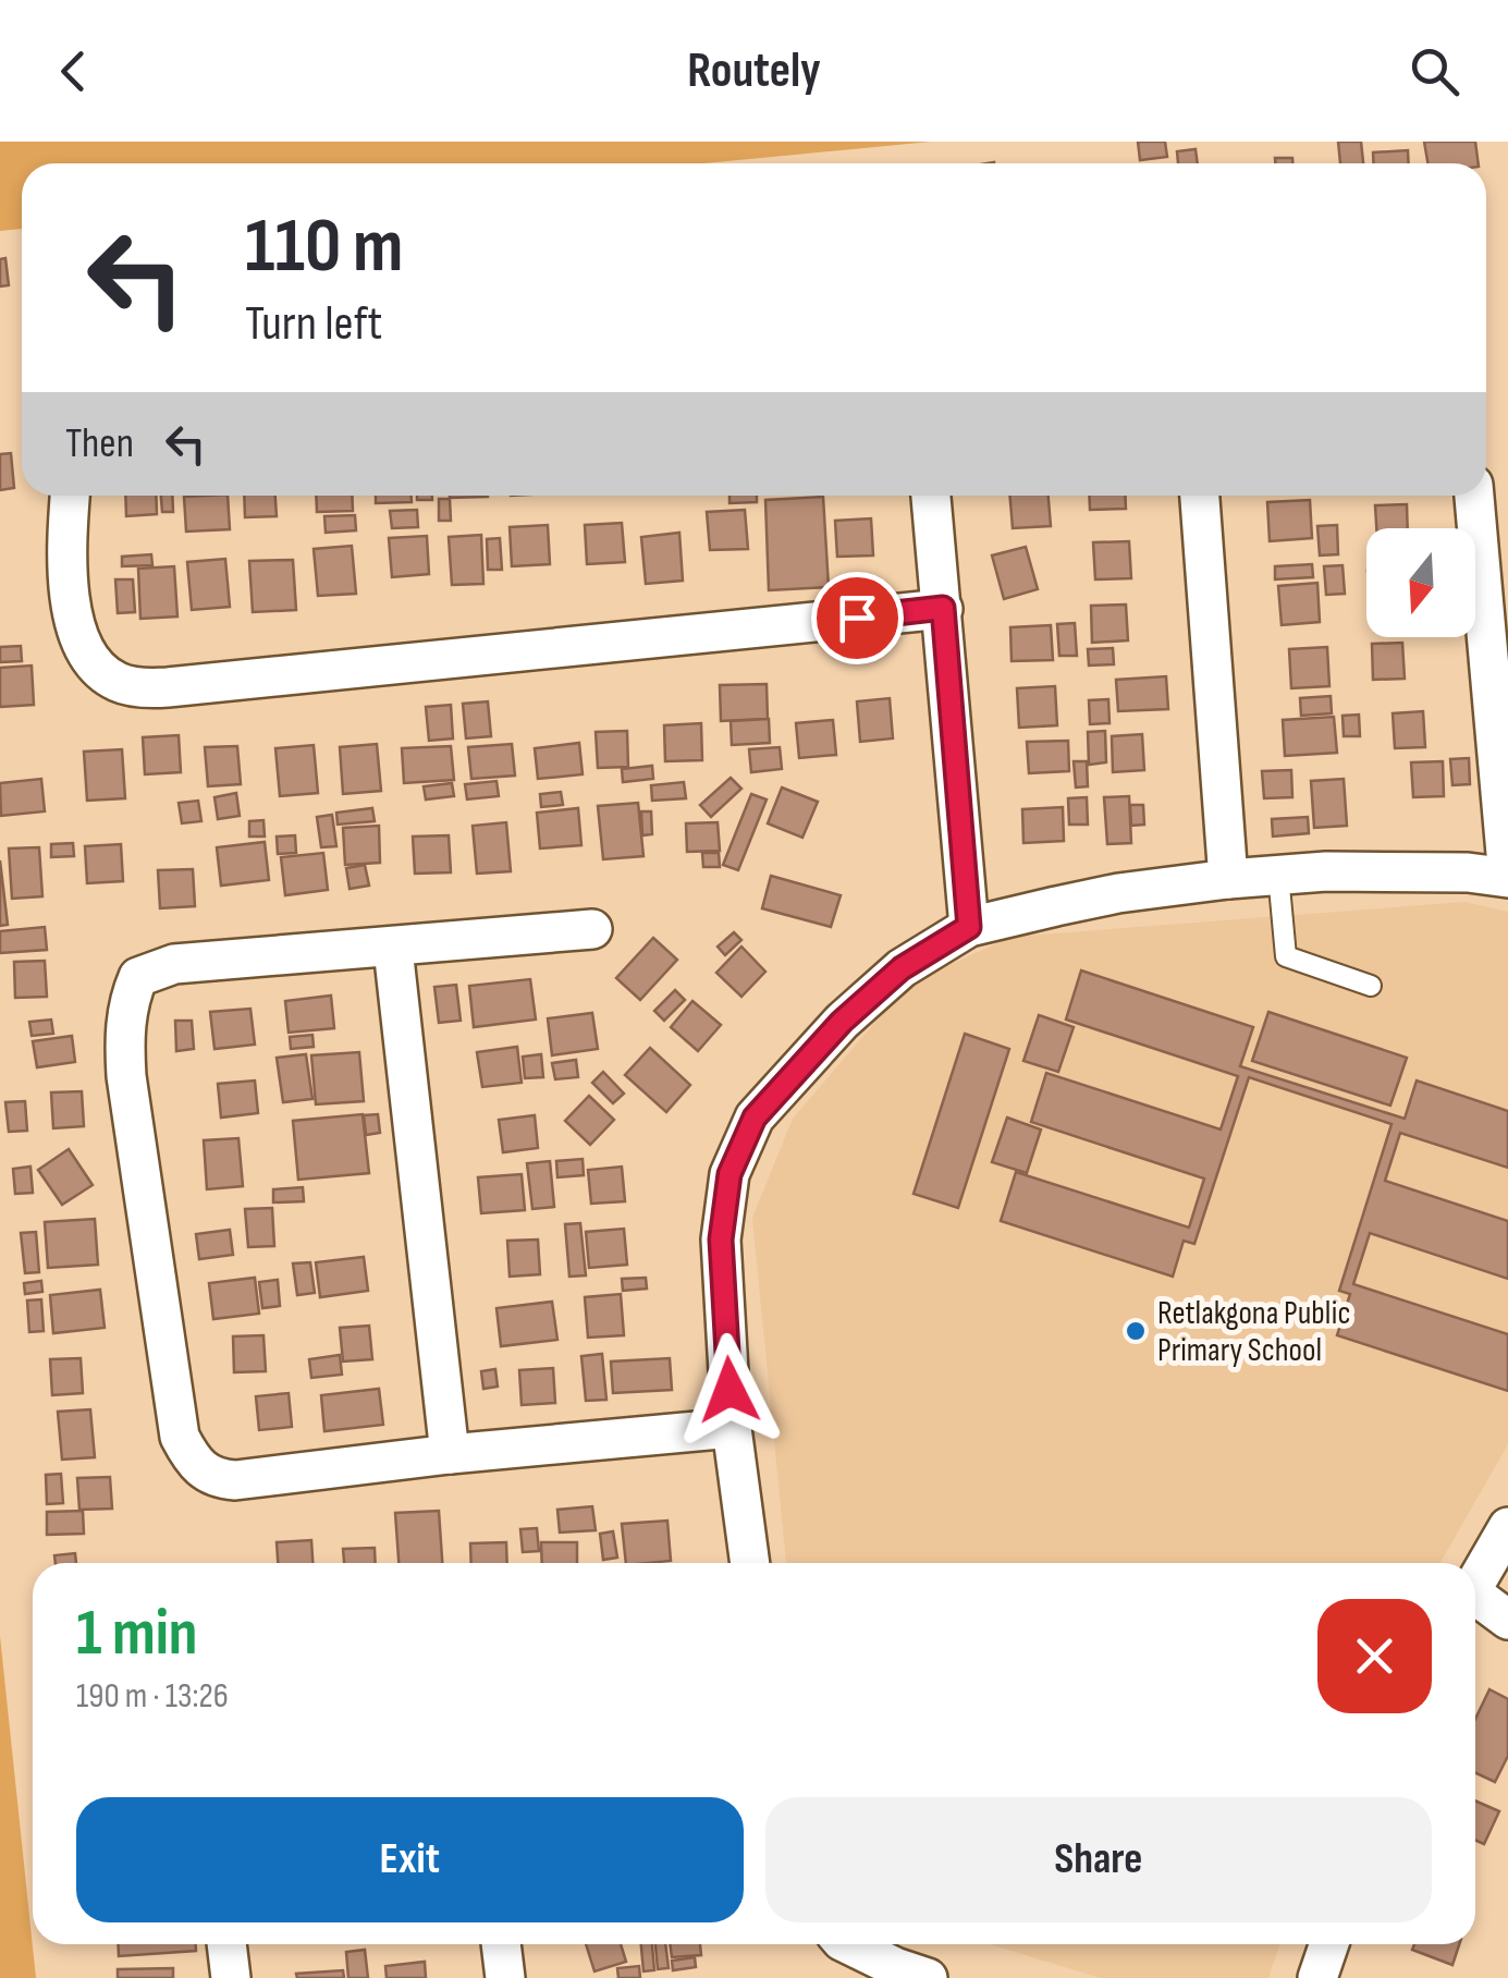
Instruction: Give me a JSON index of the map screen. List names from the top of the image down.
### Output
{
  "places": ["Retlakgona Public Primary School"],
  "north": "bottom",
  "page": {
    "header": "Routely",
    "turn": ["110 m", "Turn left"],
    "then": "Then",
    "heading": ["1 min", "190 m · 13:26"],
    "buttons": ["Exit", "Share"]
  }
}
